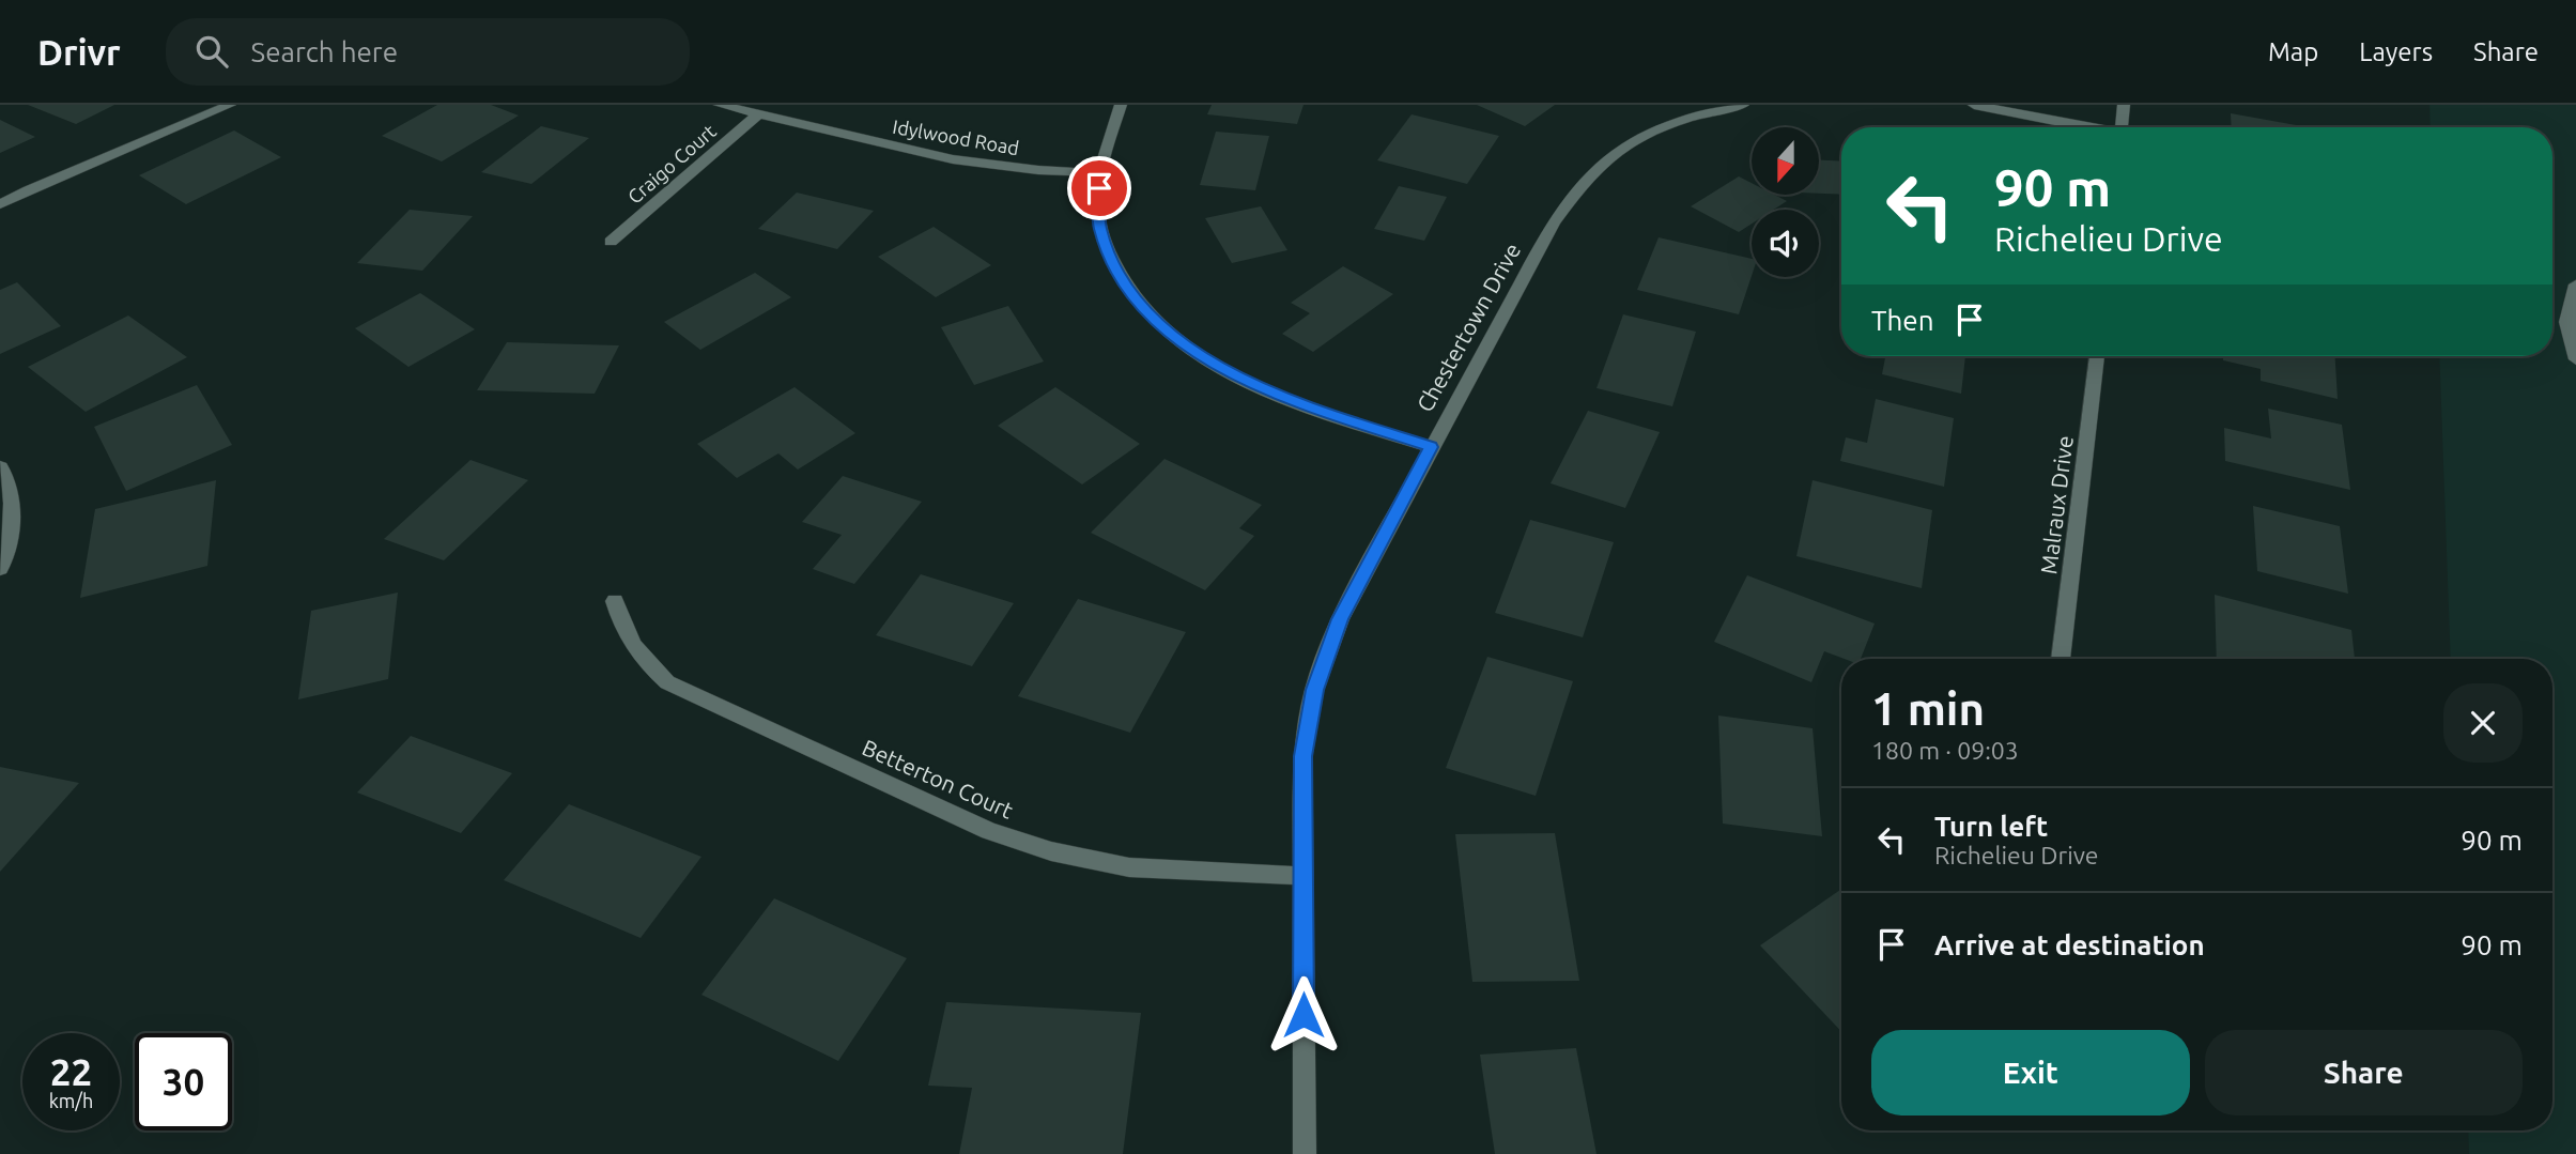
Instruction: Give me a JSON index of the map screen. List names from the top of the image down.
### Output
{
  "streets": {
    "street": [
      "Idylwood Road",
      "Craigo Court",
      "Chestertown Drive",
      "Malraux Drive",
      "Betterton Court"
    ]
  },
  "crossings": [
    ["Idylwood Road", "Craigo Court"],
    ["Chestertown Drive", "Betterton Court"]
  ],
  "north": "bottom",
  "page": {
    "header": "Drivr",
    "search": "Search here",
    "nav": ["Map", "Layers", "Share"],
    "turn": ["90 m", "Richelieu Drive"],
    "then": "Then",
    "heading": ["1 min", "180 m · 09:03"],
    "list": [
      {
        "name": "Turn left",
        "note": "Richelieu Drive",
        "value": "90 m"
      },
      {
        "name": "Arrive at destination",
        "value": "90 m"
      }
    ],
    "buttons": ["Exit", "Share"],
    "speed": "22 km/h",
    "limit": "30"
  }
}
